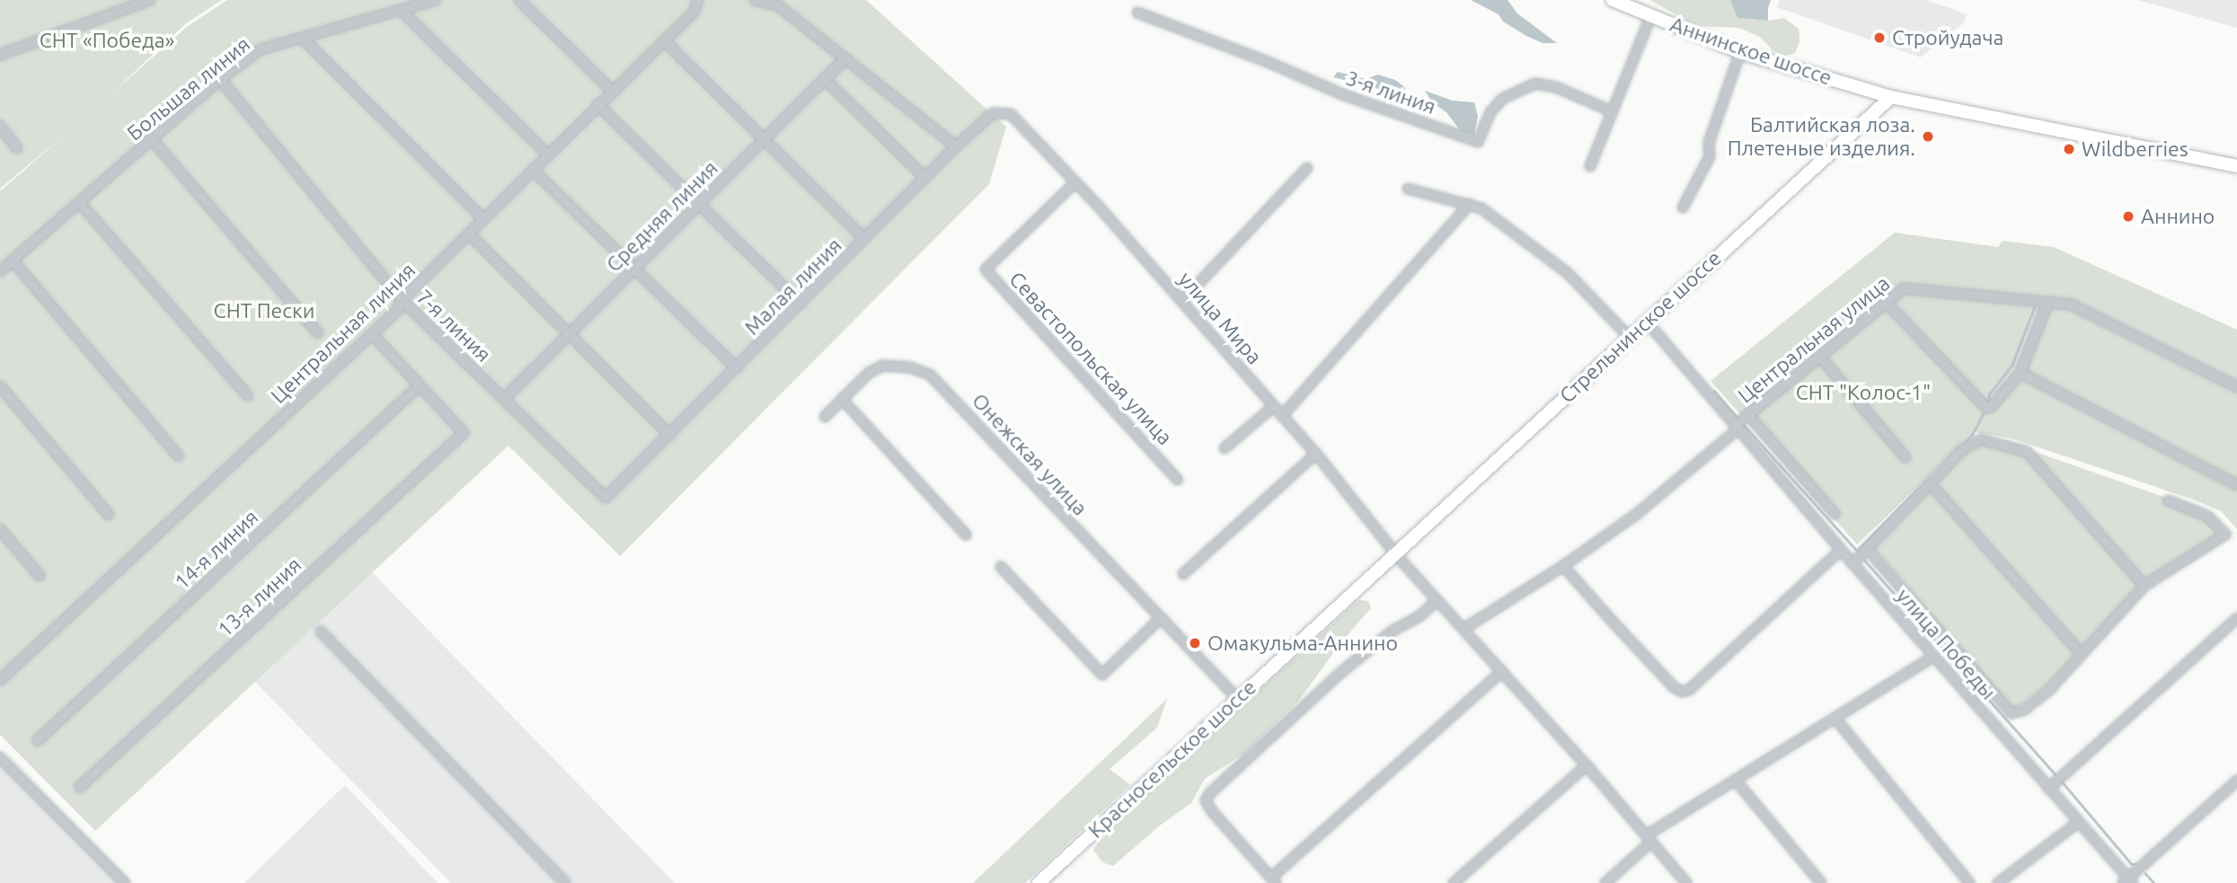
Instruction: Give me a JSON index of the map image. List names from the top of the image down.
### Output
{
  "streets": {
    "main road": ["Аннинское шоссе", "Стрельнинское шоссе", "Красносельское шоссе"],
    "street": [
      "Большая линия",
      "3-я линия",
      "Средняя линия",
      "Малая линия",
      "улица Мира",
      "7-я линия",
      "Центральная линия",
      "Центральная улица",
      "Севастопольская улица",
      "Онежская улица",
      "14-я линия",
      "13-я линия",
      "улица Победы"
    ]
  },
  "crossings": [
    ["Аннинское шоссе", "Стрельнинское шоссе"],
    ["Большая линия", "7-я линия"],
    ["Средняя линия", "7-я линия"],
    ["Малая линия", "улица Мира"],
    ["Малая линия", "7-я линия"],
    ["улица Мира", "Стрельнинское шоссе"],
    ["улица Мира", "Центральная улица"],
    ["улица Мира", "Севастопольская улица"],
    ["улица Мира", "Красносельское шоссе"],
    ["7-я линия", "Центральная линия"],
    ["Стрельнинское шоссе", "улица Победы"],
    ["Стрельнинское шоссе", "Красносельское шоссе"],
    ["Центральная улица", "улица Победы"],
    ["Онежская улица", "Красносельское шоссе"],
    ["14-я линия", "13-я линия"]
  ],
  "parks": ["СНТ «Победа»", "СНТ Пески", "СНТ \"Колос-1\""],
  "places": [
    "Стройудача",
    "Балтийская лоза. Плетеные изделия.",
    "Wildberries",
    "Аннино",
    "Омакульма-Аннино"
  ]
}
